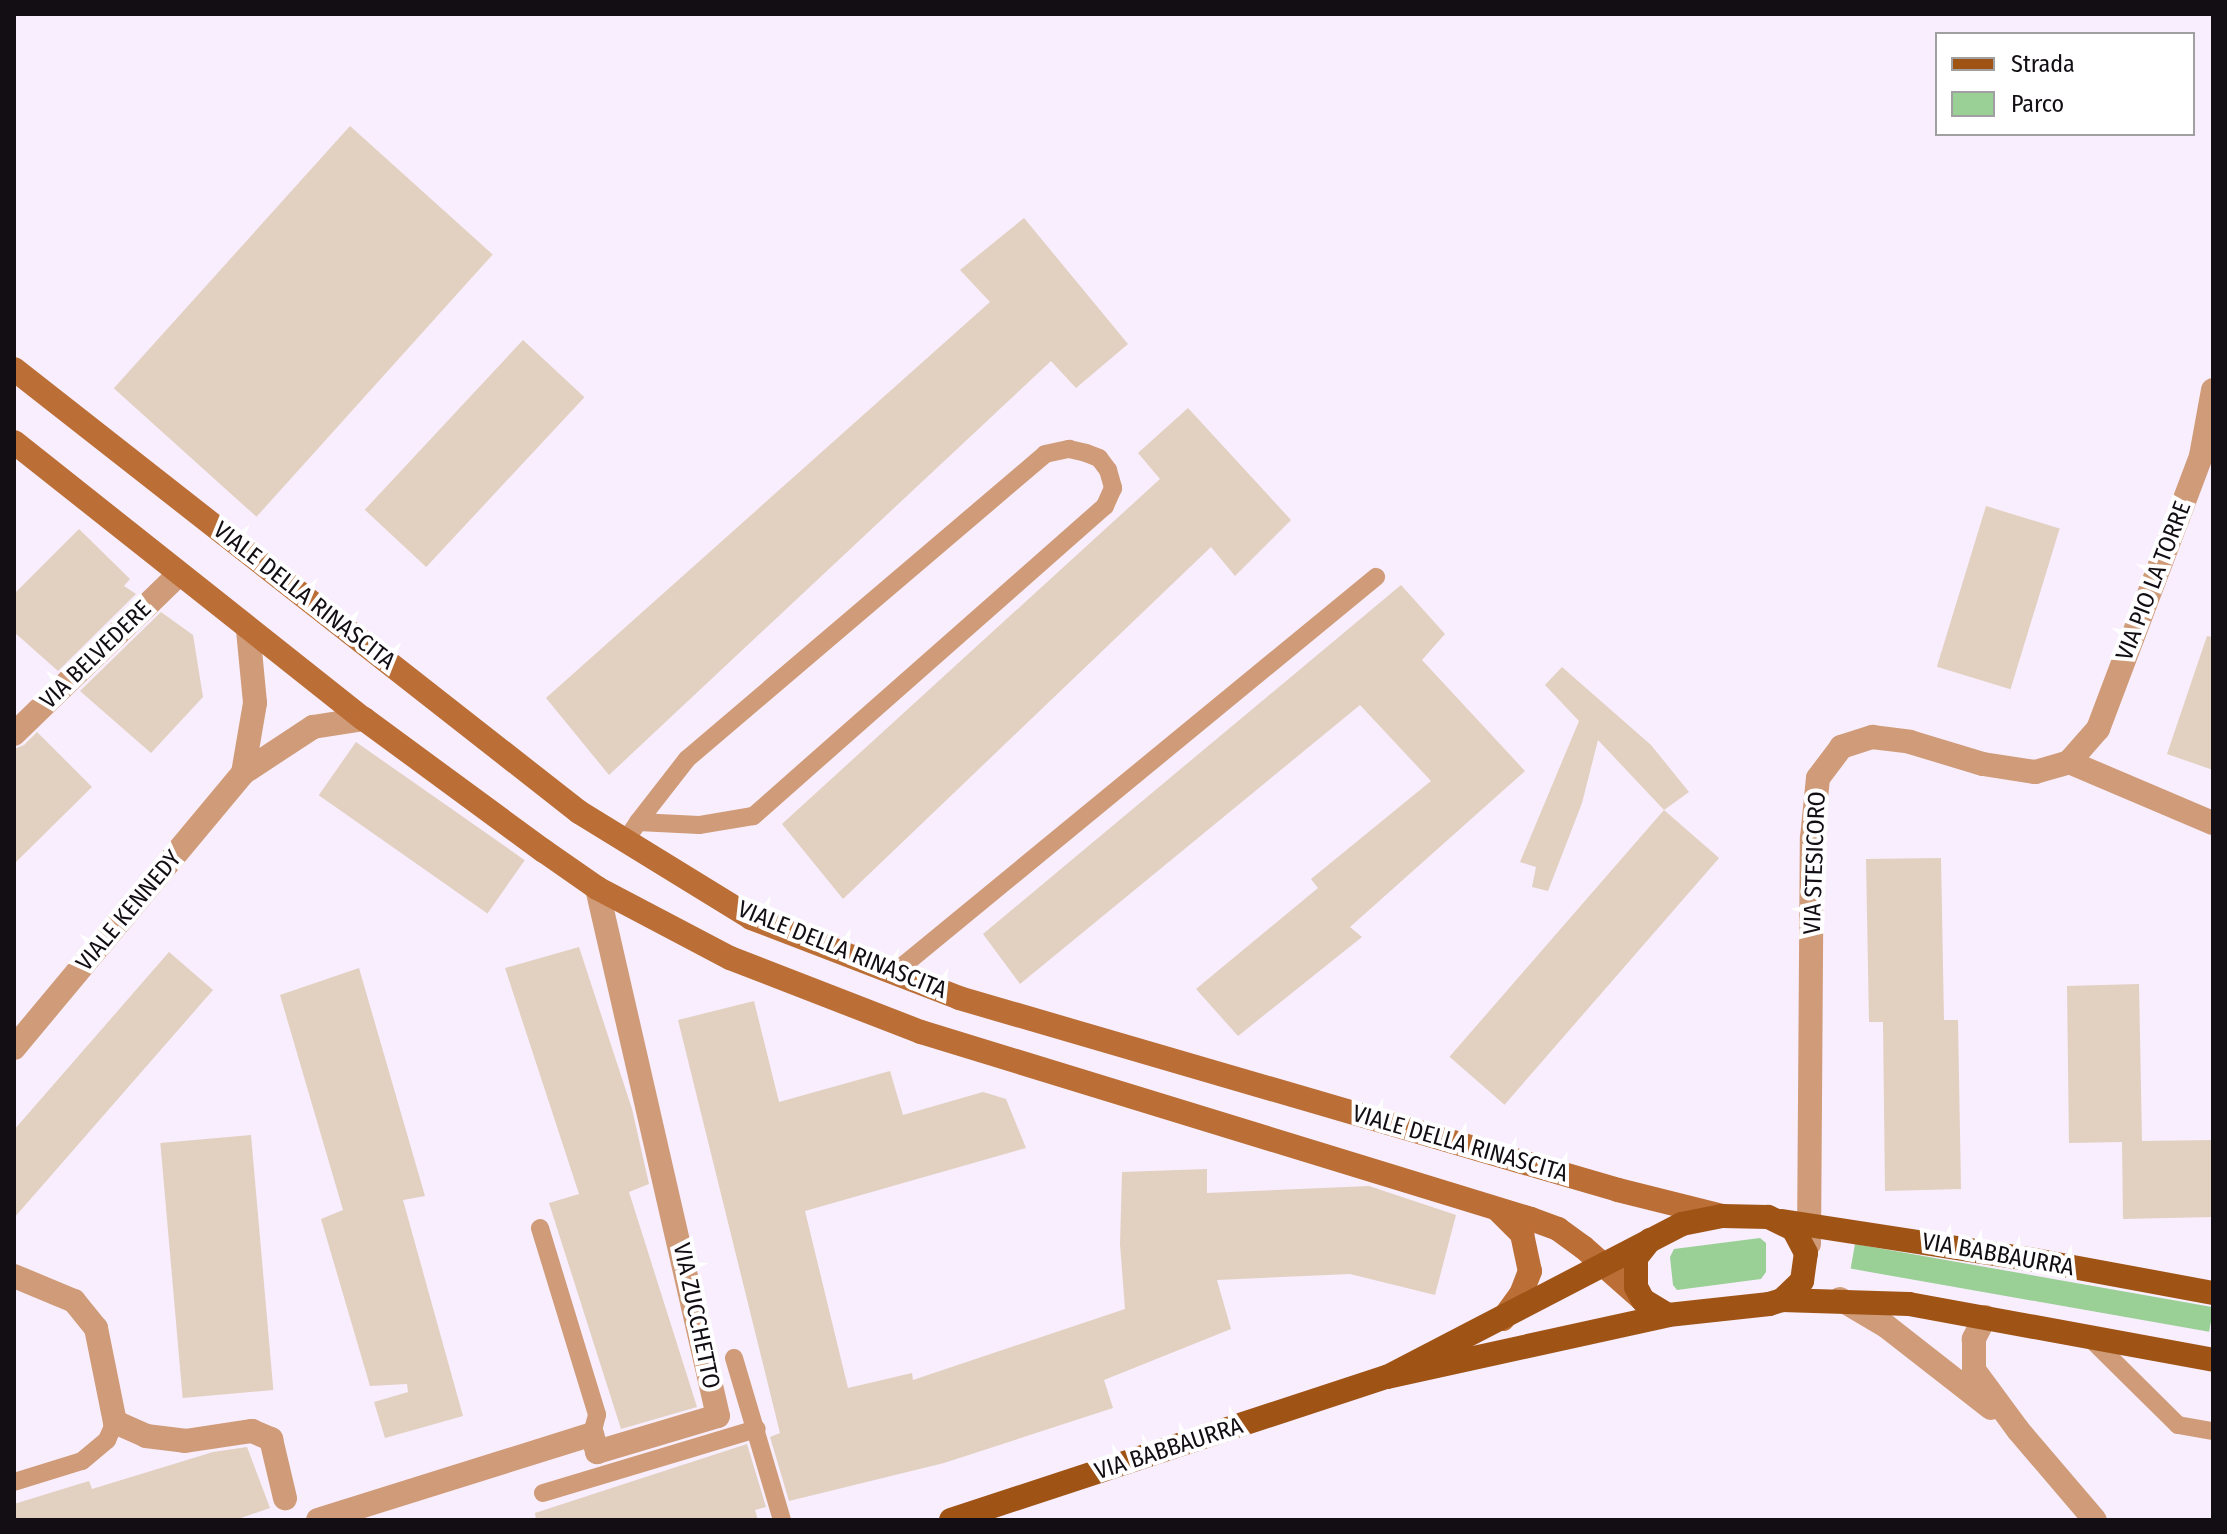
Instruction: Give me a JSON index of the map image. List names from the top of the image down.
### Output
{
  "streets": {
    "main road": ["VIA BABBAURRA"],
    "street": [
      "VIA PIO LA TORRE",
      "VIALE DELLA RINASCITA",
      "VIA BELVEDERE",
      "VIA STESICORO",
      "VIALE KENNEDY",
      "VIA ZUCCHETTO"
    ]
  },
  "crossings": [
    ["VIA PIO LA TORRE", "VIA STESICORO"],
    ["VIALE DELLA RINASCITA", "VIA BELVEDERE"],
    ["VIALE DELLA RINASCITA", "VIALE KENNEDY"],
    ["VIALE DELLA RINASCITA", "VIA BABBAURRA"],
    ["VIALE DELLA RINASCITA", "VIA ZUCCHETTO"],
    ["VIA STESICORO", "VIA BABBAURRA"]
  ],
  "legend": ["Strada", "Parco"]
}
